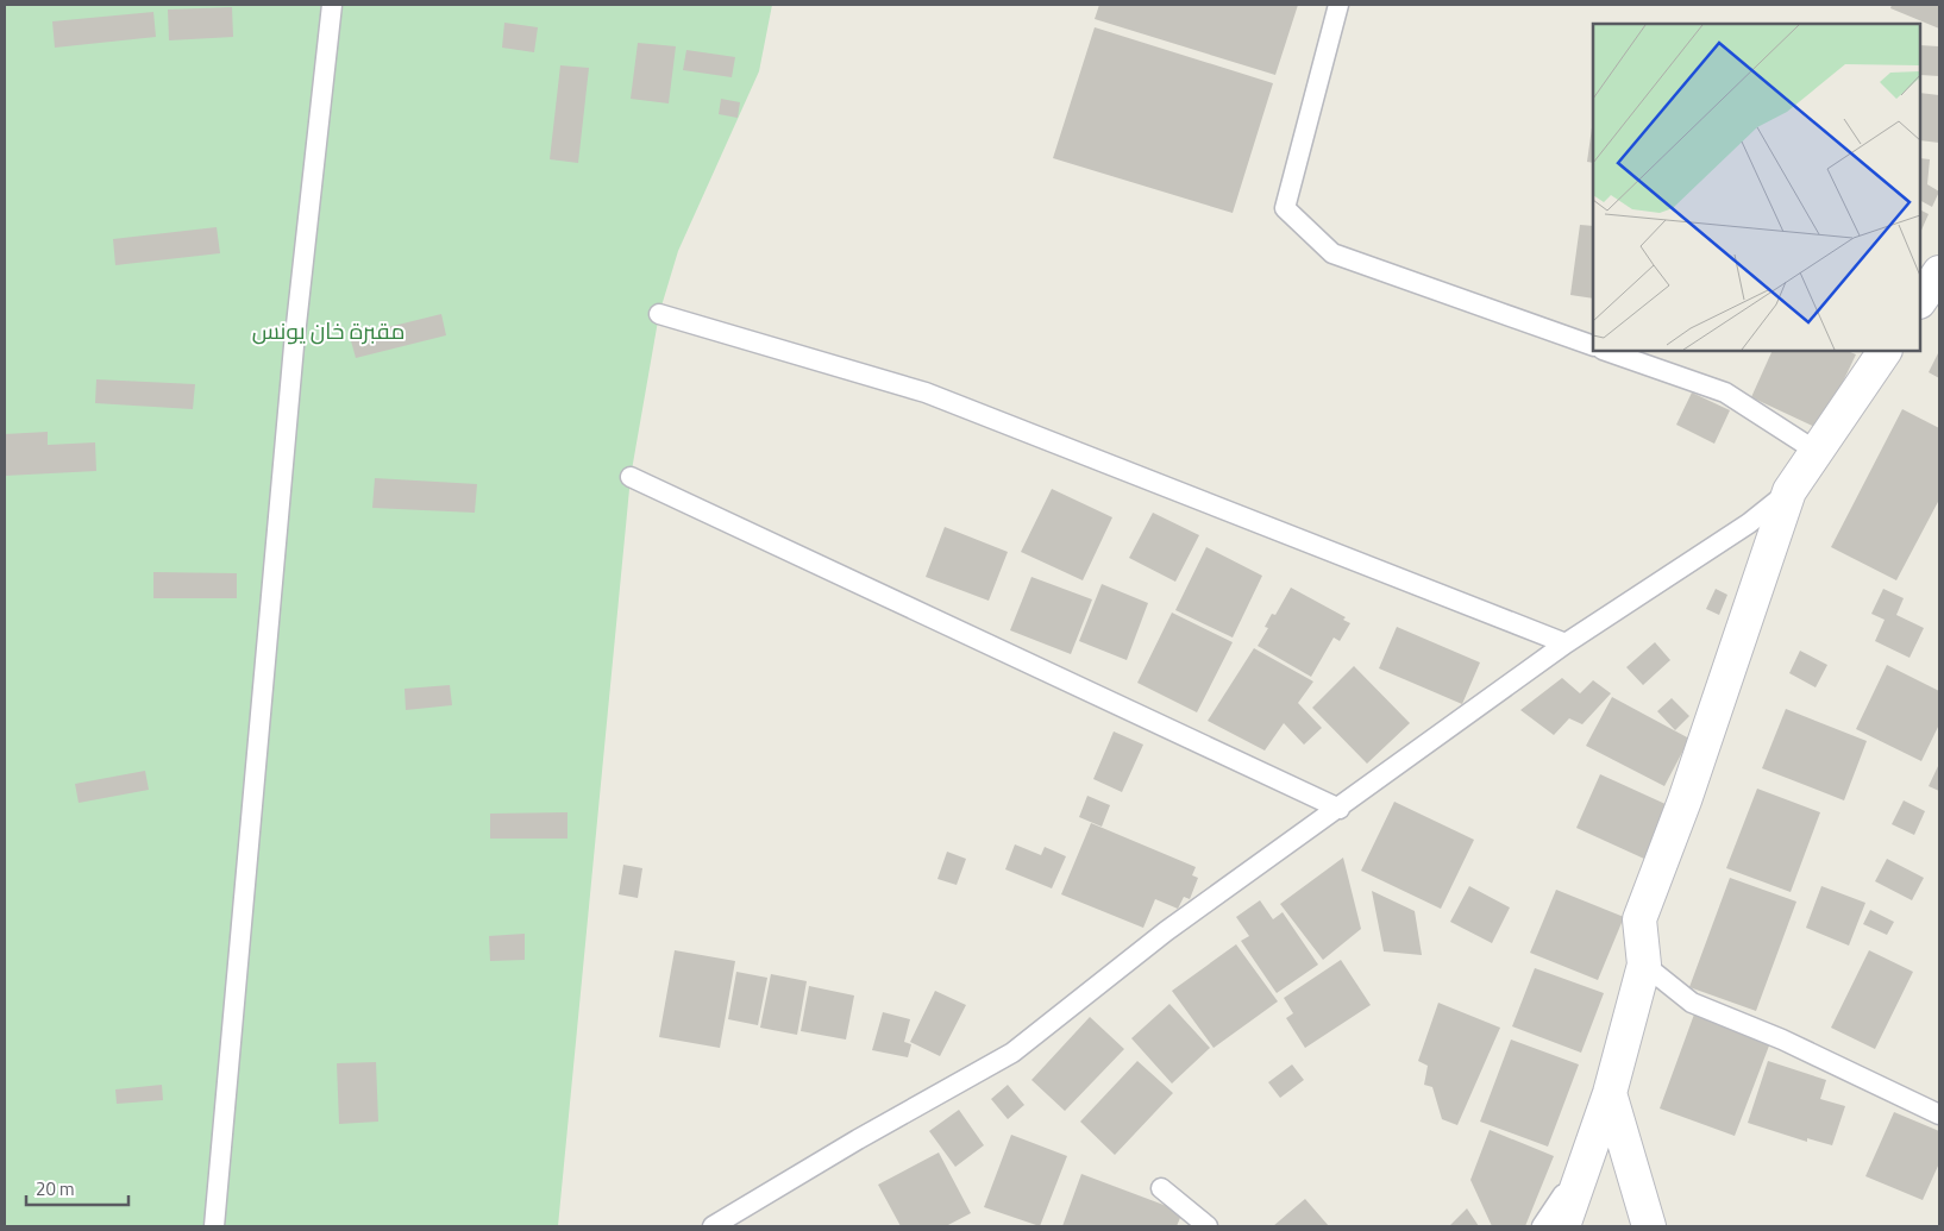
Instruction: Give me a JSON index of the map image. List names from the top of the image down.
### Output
{
  "parks": ["مقبرة خان يونس"],
  "scale_bar": "20 m"
}
